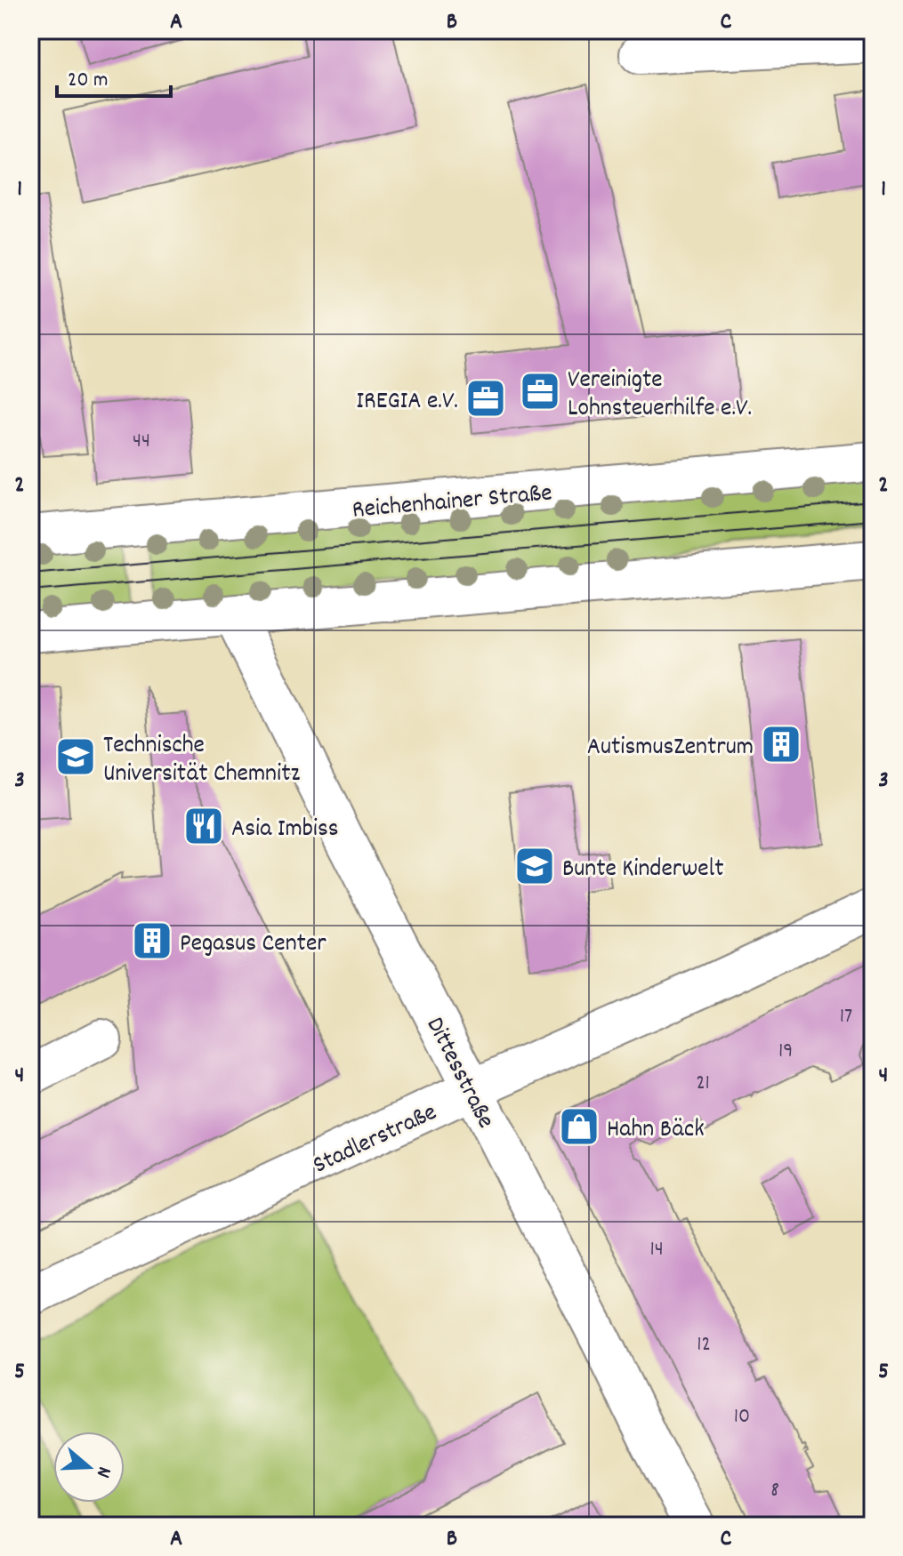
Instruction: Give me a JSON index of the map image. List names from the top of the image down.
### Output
{
  "streets": {
    "street": ["Reichenhainer Straße", "Dittesstraße", "Stadlerstraße"]
  },
  "crossings": [
    ["Dittesstraße", "Stadlerstraße"]
  ],
  "places": {
    "office": ["Vereinigte Lohnsteuerhilfe e.V.", "IREGIA e.V."],
    "building": ["AutismusZentrum", "Pegasus Center"],
    "school or university": ["Technische Universität Chemnitz", "Bunte Kinderwelt"],
    "restaurant": ["Asia Imbiss"],
    "shop": ["Hahn Bäck"]
  },
  "house_numbers": [
    "44",
    "17",
    "19",
    "21",
    "14",
    "12",
    "10",
    "8"
  ],
  "scale_bar": "20 m",
  "north": "right",
  "grid": {
    "columns": ["A", "B", "C"],
    "rows": [
      "1",
      "2",
      "3",
      "4",
      "5"
    ]
  }
}
